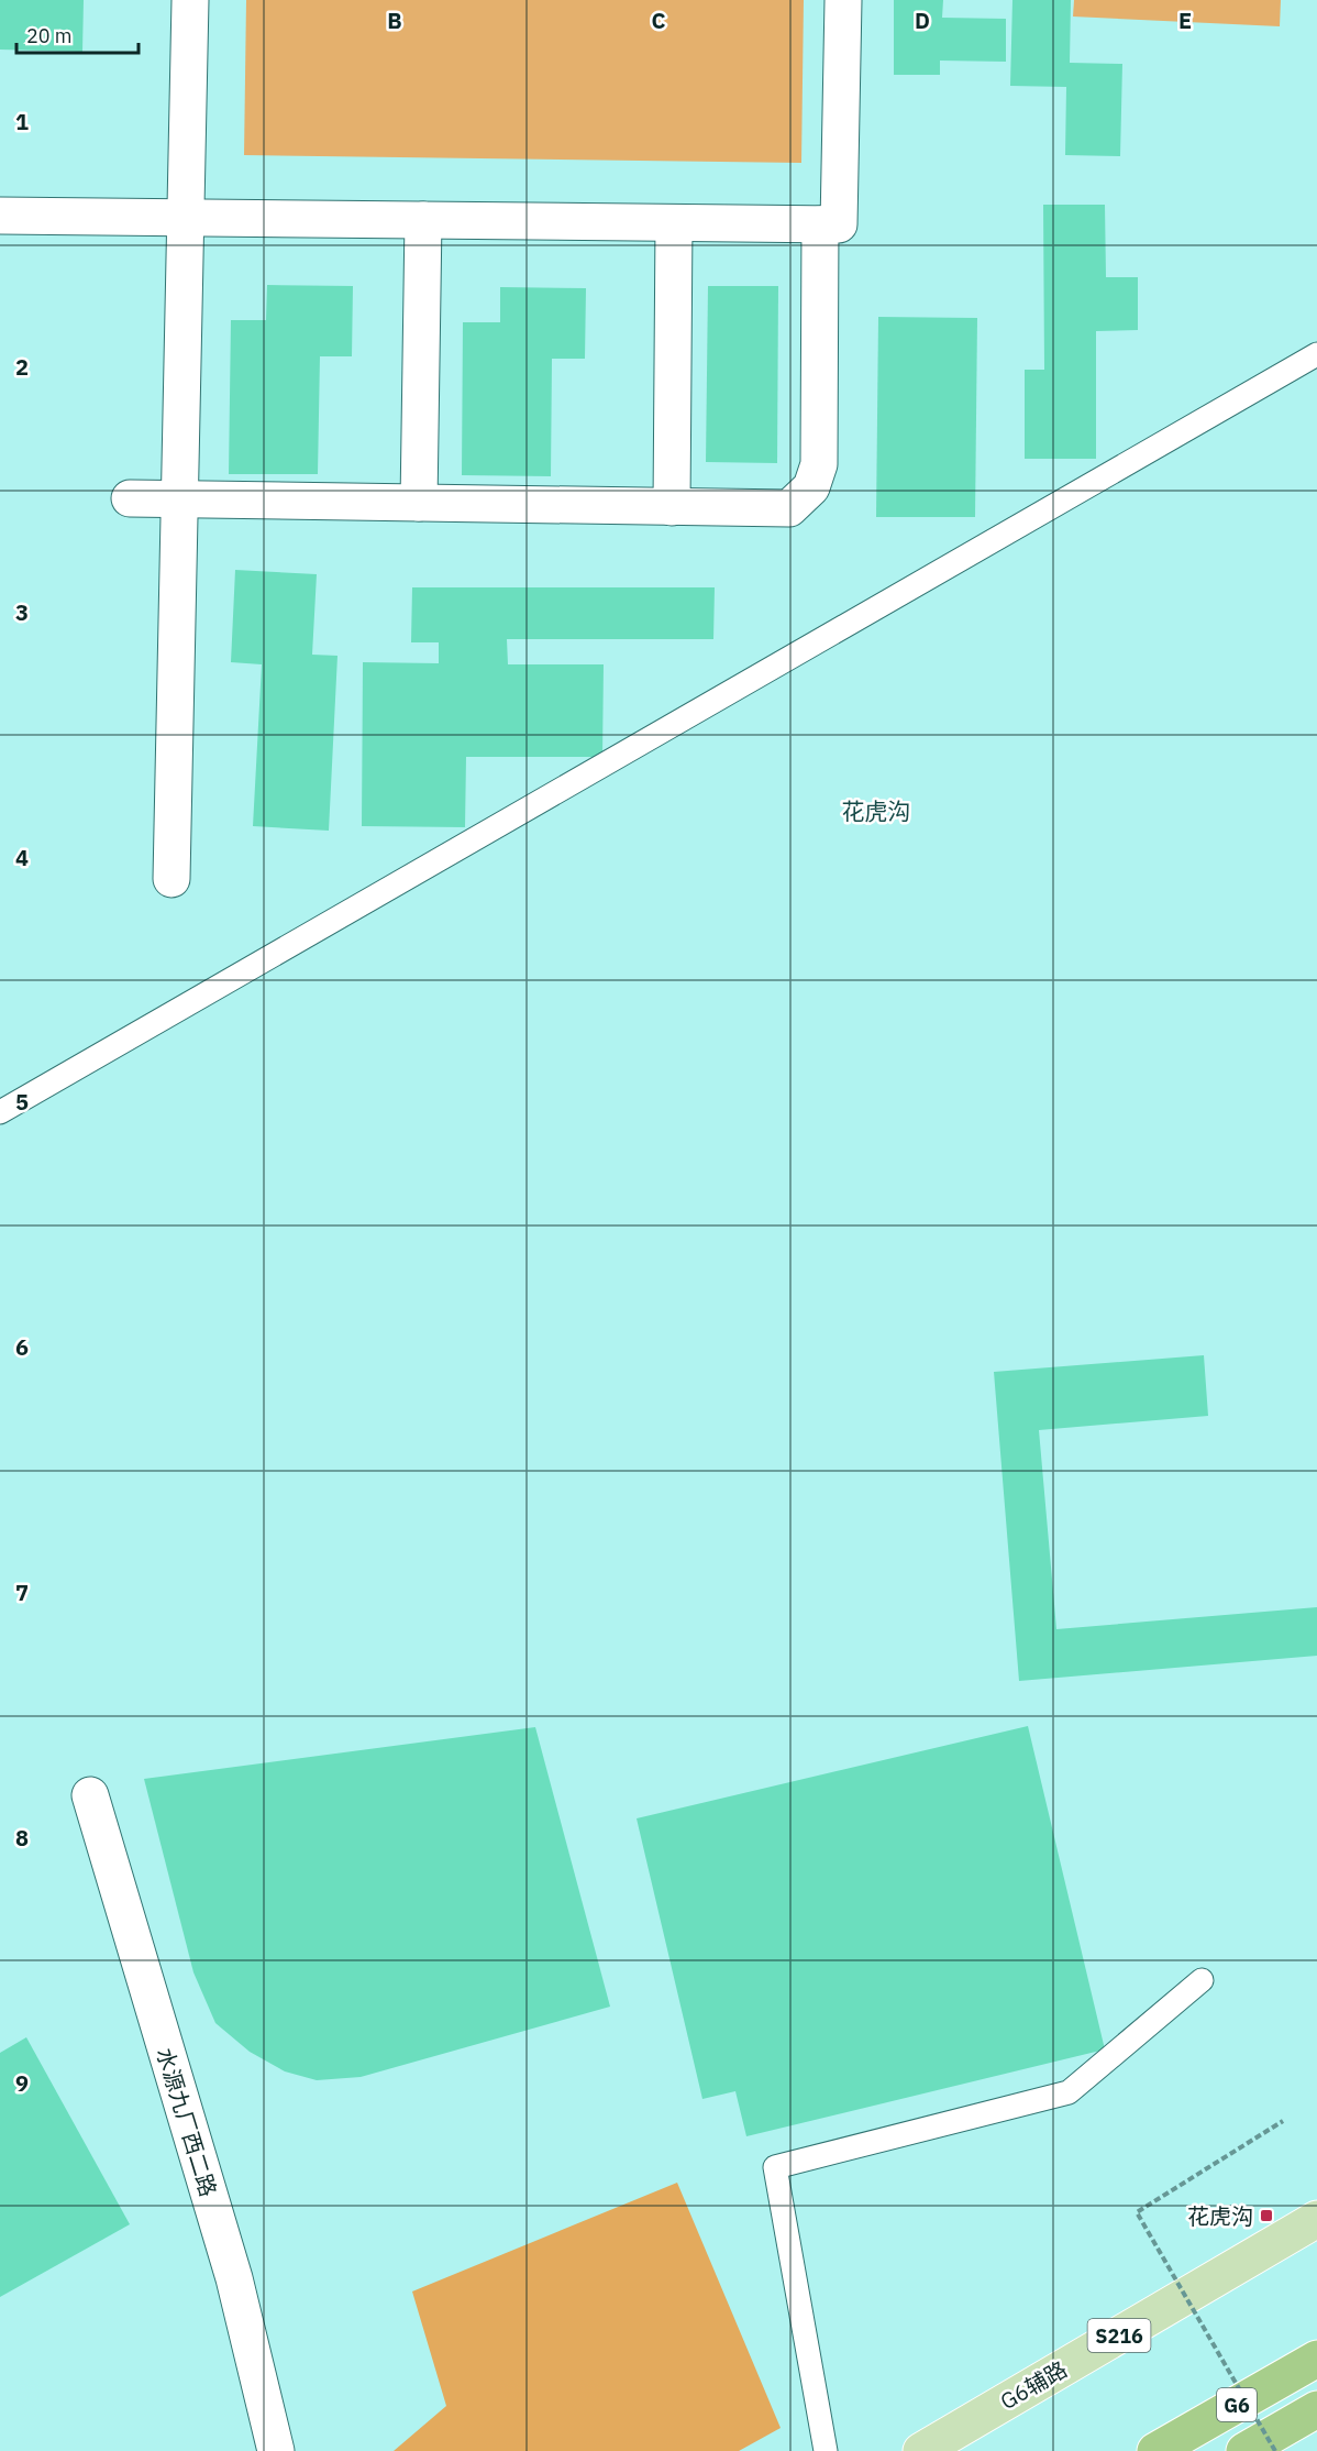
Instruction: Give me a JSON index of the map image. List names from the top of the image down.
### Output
{
  "streets": {
    "highway": ["G6"],
    "main road": ["S216", "G6辅路"],
    "street": ["水源九厂西二路"]
  },
  "districts": ["花虎沟"],
  "places": {
    "transit": ["花虎沟"]
  },
  "scale_bar": "20 m",
  "grid": {
    "columns": [
      "B",
      "C",
      "D",
      "E"
    ],
    "rows": [
      "1",
      "2",
      "3",
      "4",
      "5",
      "6",
      "7",
      "8",
      "9"
    ]
  }
}
